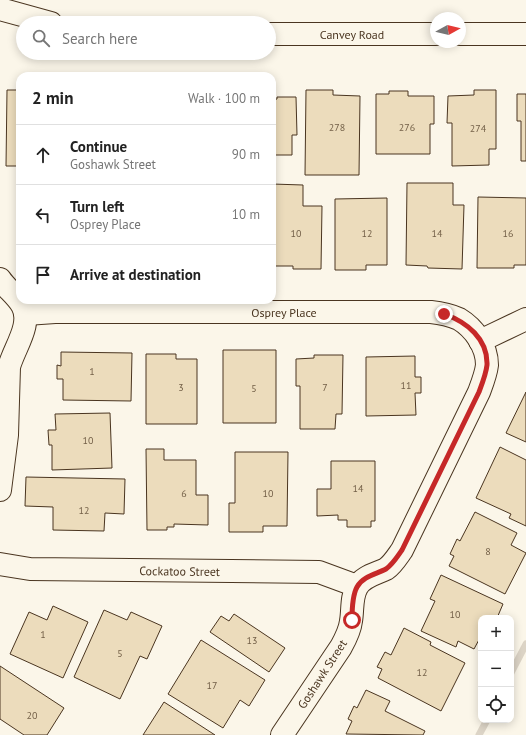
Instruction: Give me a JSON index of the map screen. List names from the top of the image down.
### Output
{
  "streets": {
    "street": [
      "Canvey Road",
      "Osprey Place",
      "Cockatoo Street",
      "Goshawk Street"
    ]
  },
  "crossings": [
    ["Cockatoo Street", "Goshawk Street"]
  ],
  "house_numbers": [
    "278",
    "276",
    "274",
    "10",
    "12",
    "14",
    "16",
    "1",
    "11",
    "3",
    "7",
    "5",
    "10",
    "14",
    "6",
    "10",
    "12",
    "8",
    "10",
    "1",
    "13",
    "5",
    "12",
    "17",
    "20"
  ],
  "north": "right",
  "page": {
    "search": "Search here",
    "heading": ["2 min", "Walk · 100 m"],
    "list": [
      ["Continue", "Goshawk Street", "90 m"],
      ["Turn left", "Osprey Place", "10 m"],
      "Arrive at destination"
    ],
    "map_buttons": ["+", "−"]
  }
}
